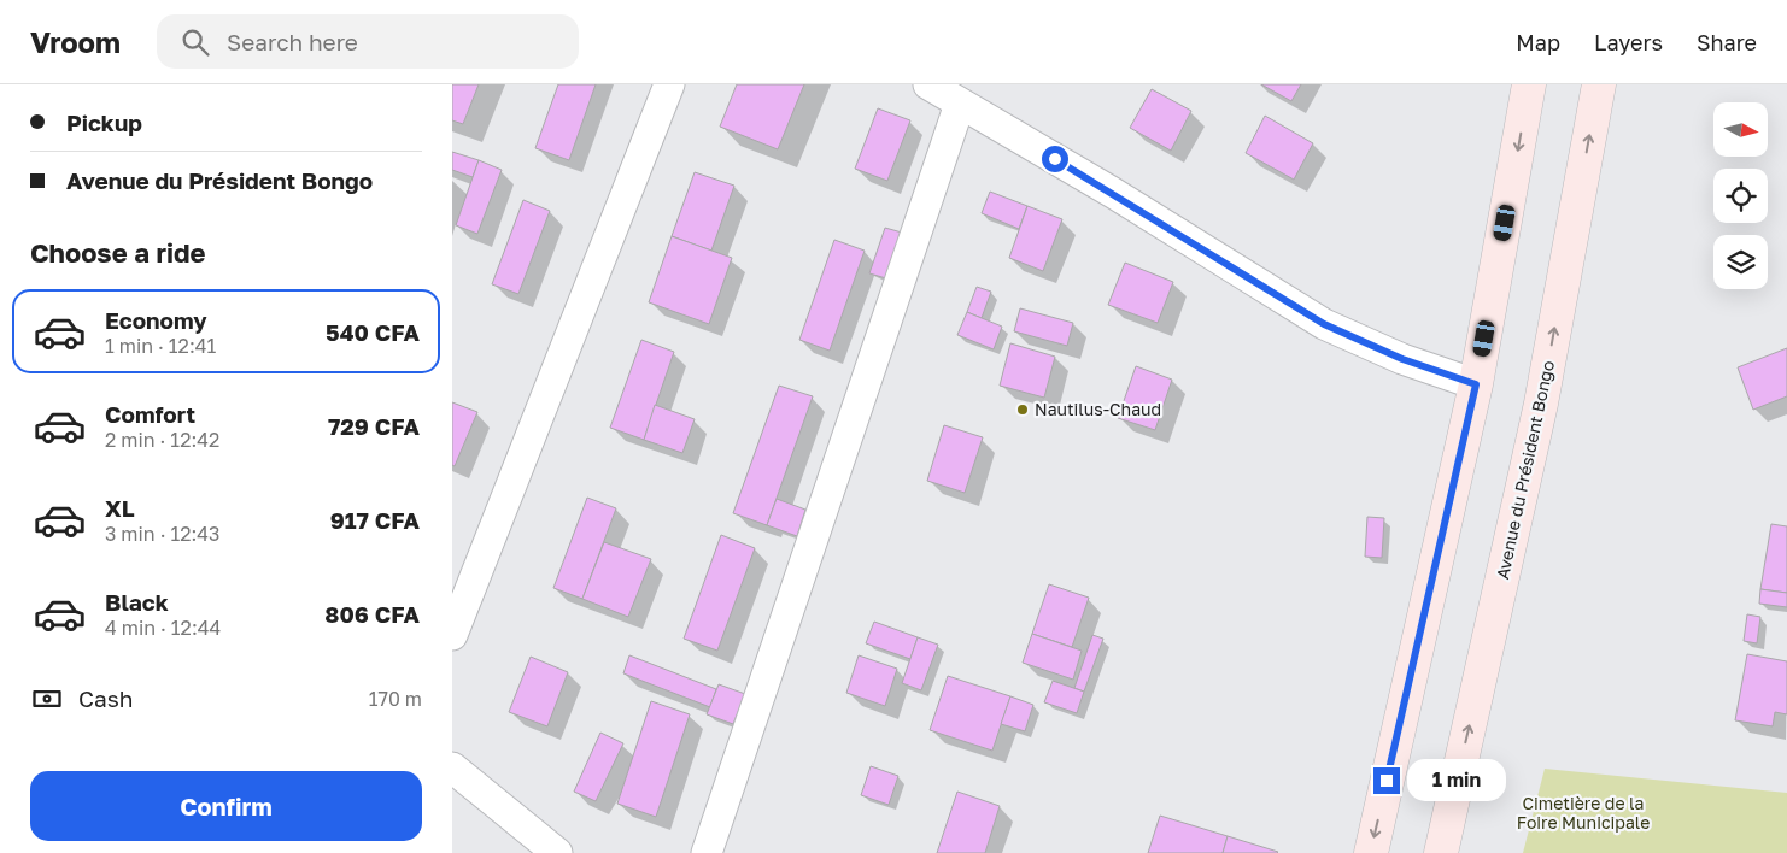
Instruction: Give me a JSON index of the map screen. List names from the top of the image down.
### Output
{
  "streets": {
    "street": ["Avenue du Président Bongo"]
  },
  "parks": ["Cimetière de la Foire Municipale"],
  "places": ["Nautilus-Chaud"],
  "north": "right",
  "page": {
    "header": "Vroom",
    "search": "Search here",
    "nav": ["Map", "Layers", "Share"],
    "banner": ["Pickup", "Avenue du Président Bongo"],
    "heading": "Choose a ride",
    "list": [
      {
        "name": "Economy",
        "note": "1 min · 12:41",
        "value": "540 CFA"
      },
      {
        "name": "Comfort",
        "note": "2 min · 12:42",
        "value": "729 CFA"
      },
      {
        "name": "XL",
        "note": "3 min · 12:43",
        "value": "917 CFA"
      },
      {
        "name": "Black",
        "note": "4 min · 12:44",
        "value": "806 CFA"
      }
    ],
    "pay": ["Cash", "170 m"],
    "buttons": "Confirm",
    "bubble": "1 min"
  }
}
